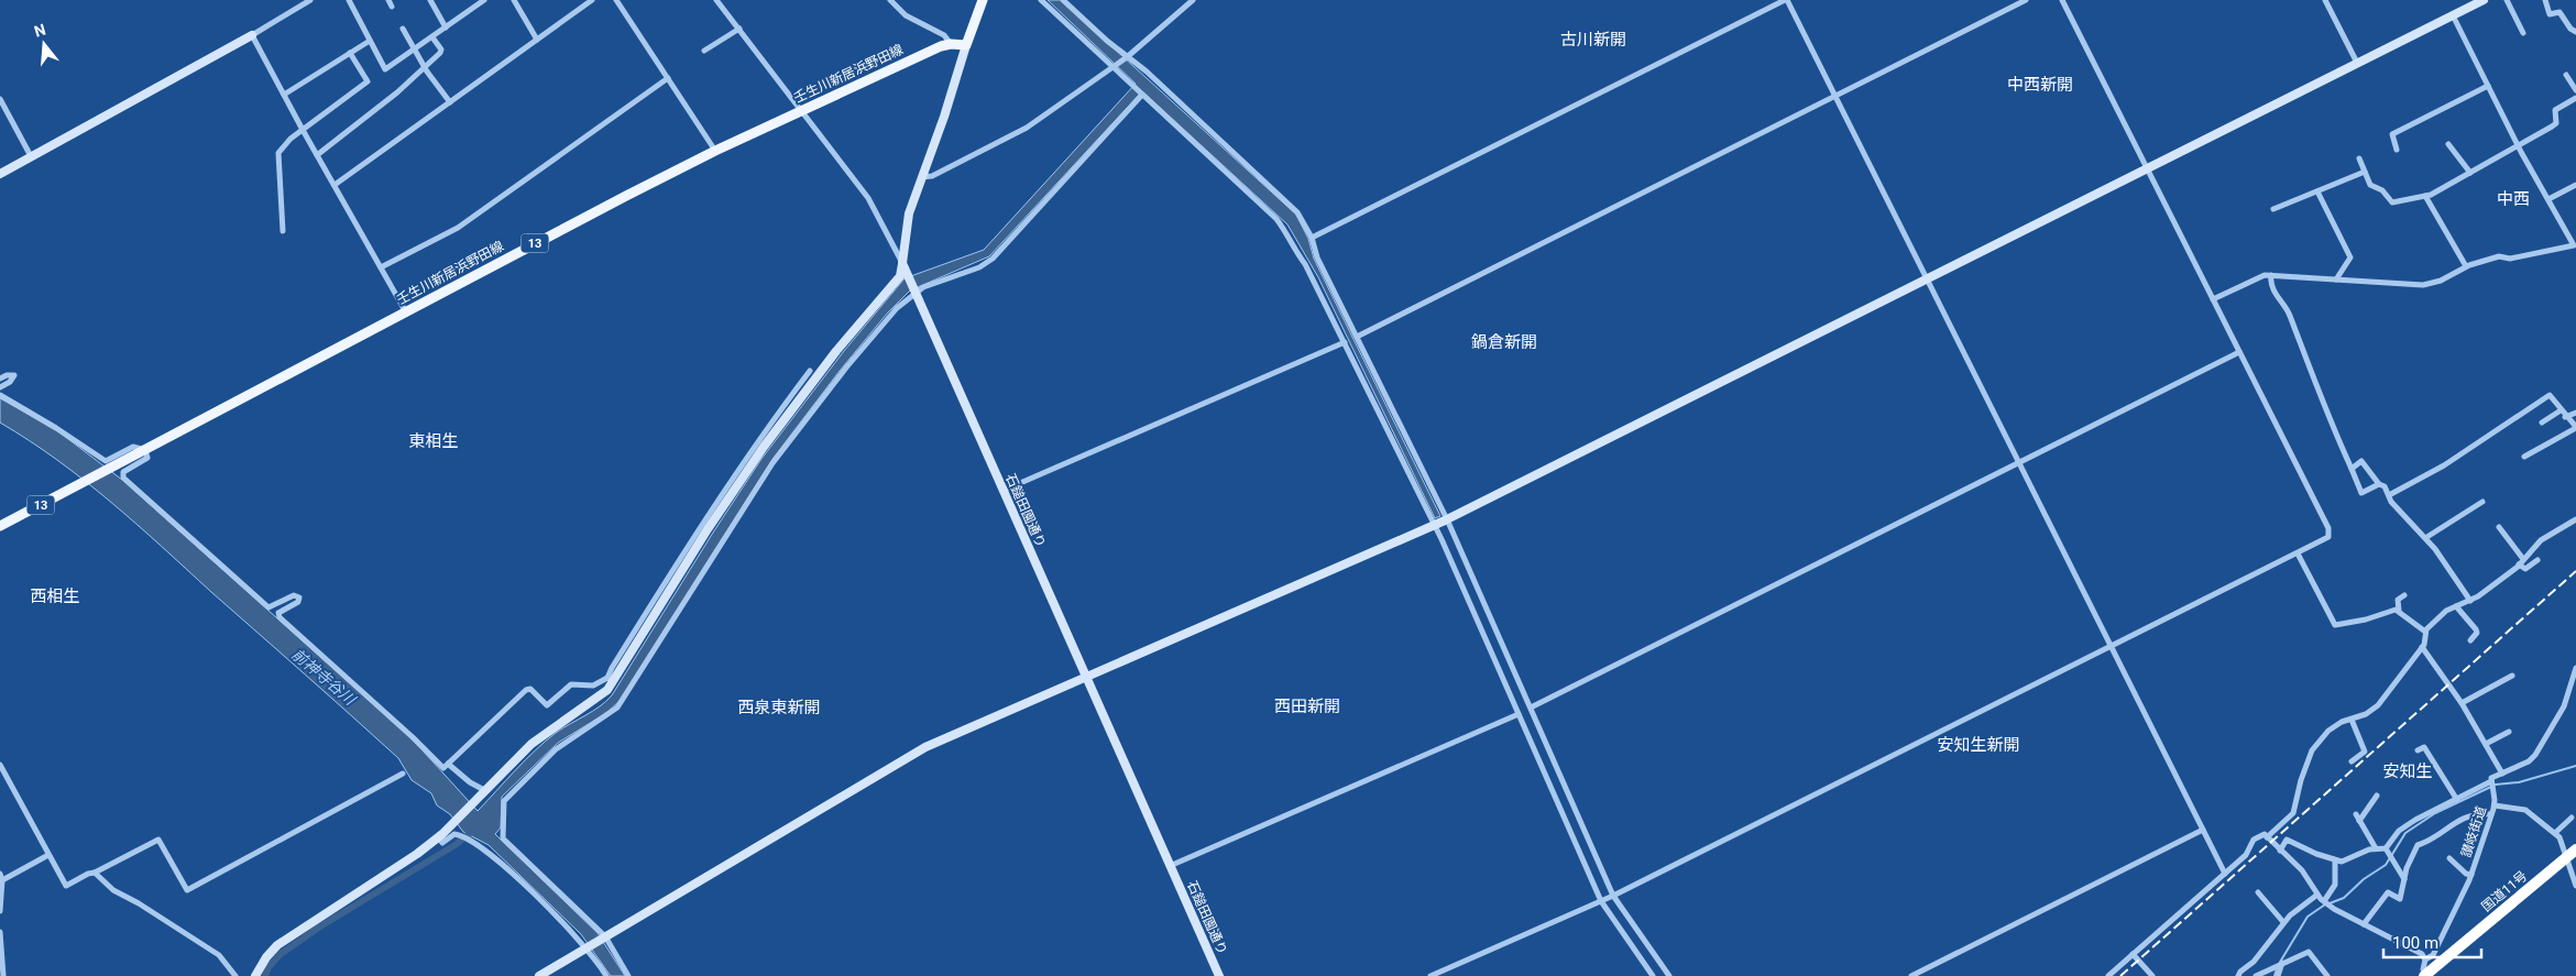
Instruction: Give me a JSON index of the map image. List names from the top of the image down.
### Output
{
  "streets": {
    "highway": ["国道11号"],
    "main road": ["壬生川新居浜野田線", "13"],
    "street": ["石鎚田園通り", "讃岐街道"]
  },
  "crossings": [
    ["壬生川新居浜野田線", "石鎚田園通り"]
  ],
  "districts": [
    "古川新開",
    "中西新開",
    "中西",
    "鍋倉新開",
    "東相生",
    "西相生",
    "西田新開",
    "西泉東新開",
    "安知生新開",
    "安知生"
  ],
  "water": ["前神寺谷川"],
  "scale_bar": "100 m",
  "north": "top"
}
